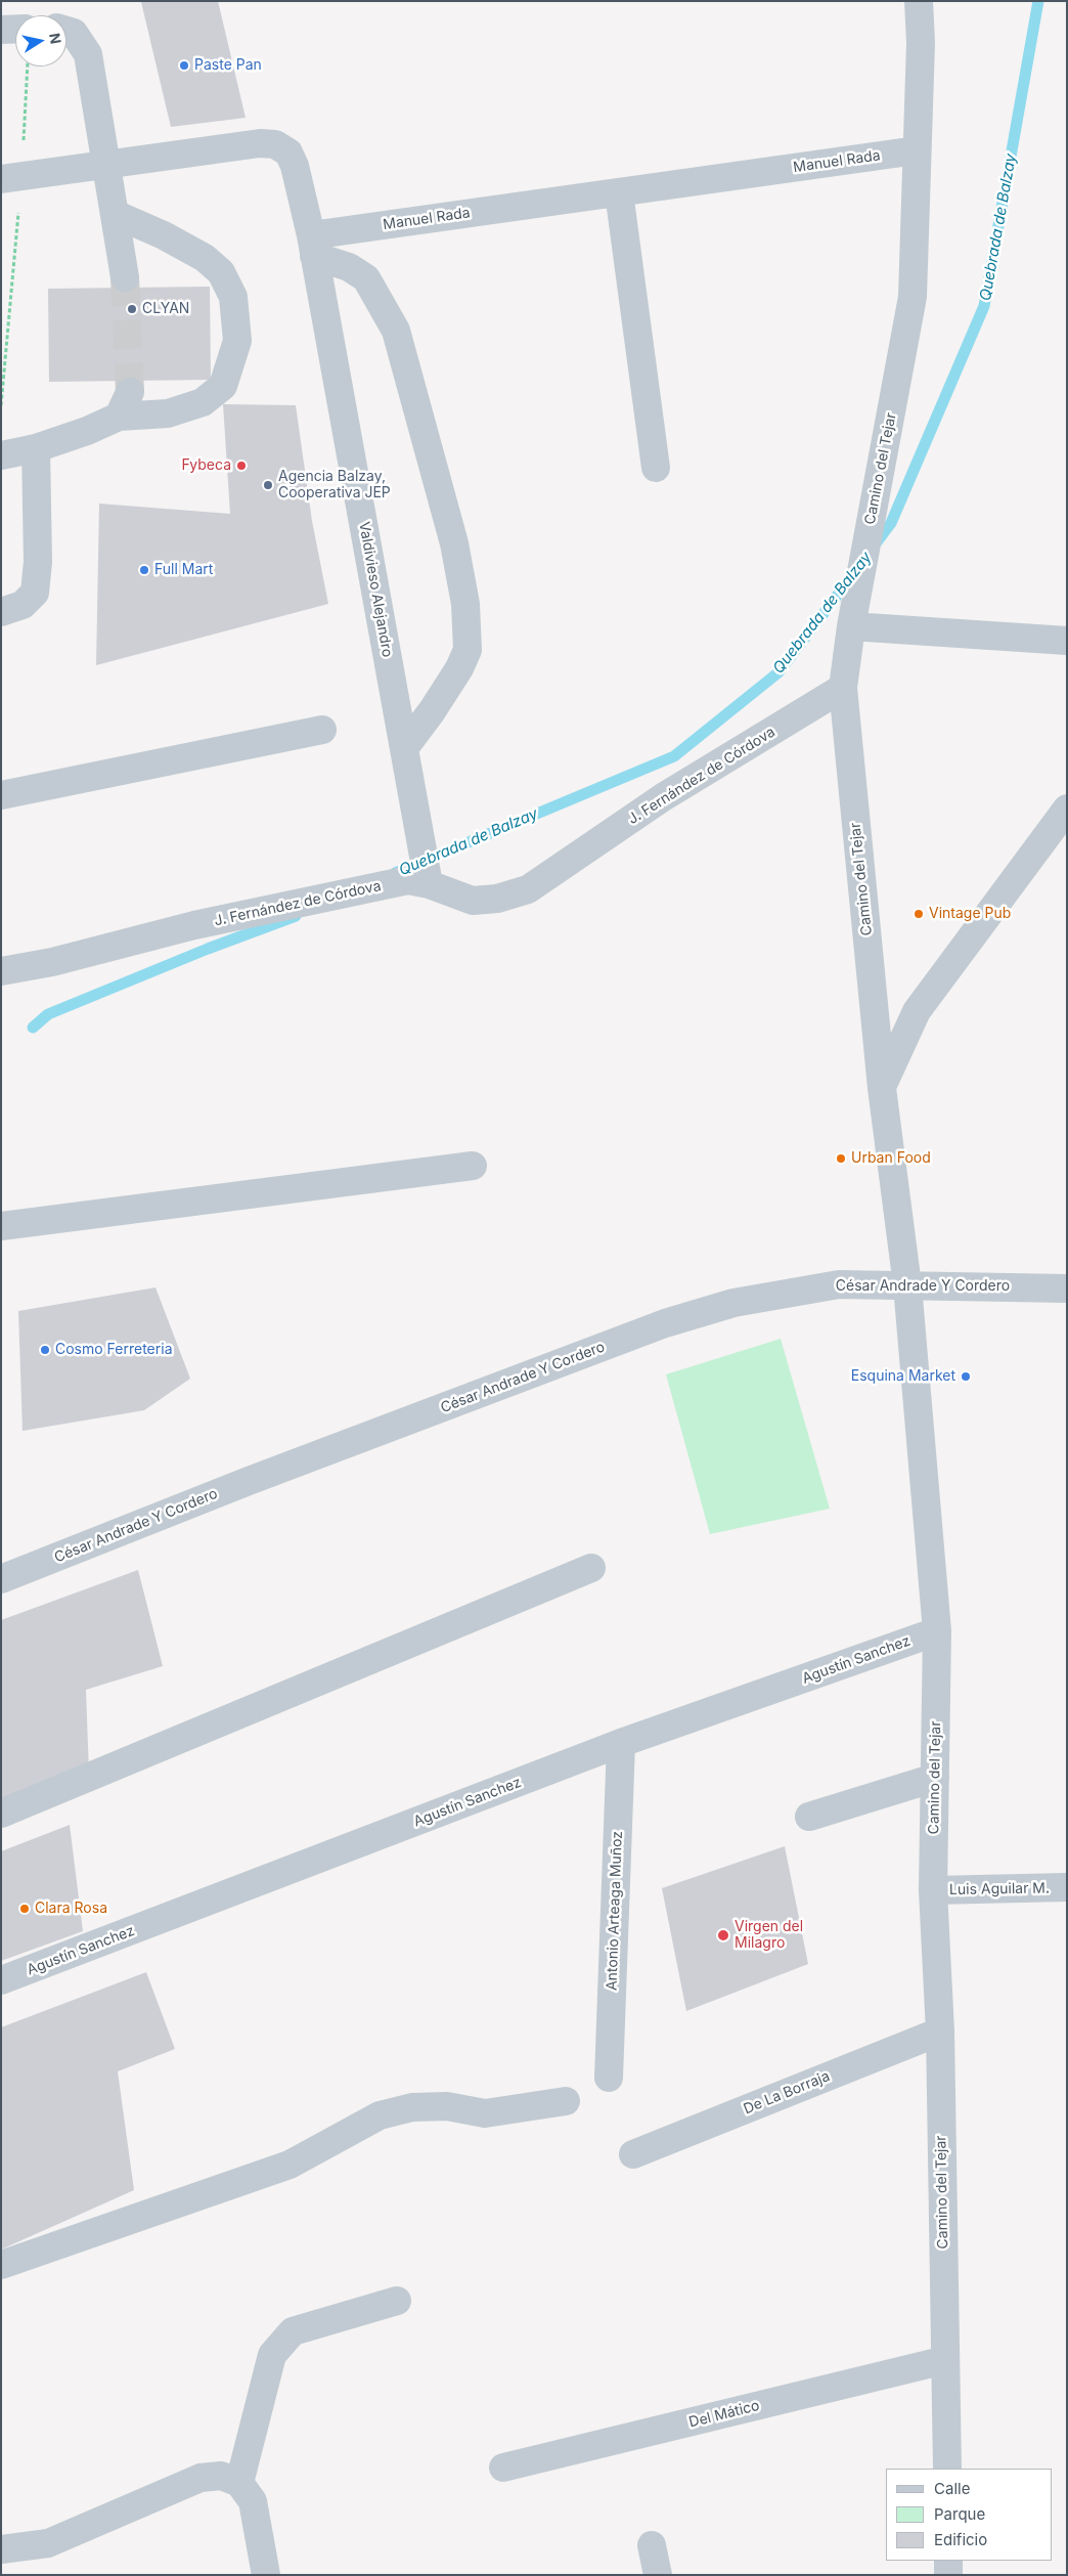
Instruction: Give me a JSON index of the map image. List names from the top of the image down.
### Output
{
  "streets": {
    "street": [
      "Manuel Rada",
      "Camino del Tejar",
      "Valdivieso Alejandro",
      "J. Fernández de Córdova",
      "César Andrade Y Cordero",
      "Agustín Sanchez",
      "Luis Aguilar M.",
      "Antonio Arteaga Muñoz",
      "De La Borraja",
      "Del Mático"
    ]
  },
  "crossings": [
    ["Manuel Rada", "Camino del Tejar"],
    ["Manuel Rada", "Valdivieso Alejandro"],
    ["Camino del Tejar", "J. Fernández de Córdova"],
    ["Camino del Tejar", "César Andrade Y Cordero"],
    ["Camino del Tejar", "Agustín Sanchez"],
    ["Camino del Tejar", "Luis Aguilar M."],
    ["Camino del Tejar", "De La Borraja"],
    ["Camino del Tejar", "Del Mático"],
    ["Valdivieso Alejandro", "J. Fernández de Córdova"],
    ["Agustín Sanchez", "Antonio Arteaga Muñoz"]
  ],
  "water": ["Quebrada de Balzay"],
  "places": [
    "Paste Pan",
    "CLYAN",
    "Fybeca",
    "Agencia Balzay, Cooperativa JEP",
    "Full Mart",
    "Vintage Pub",
    "Urban Food",
    "Cosmo Ferreteria",
    "Esquina Market",
    "Clara Rosa",
    "Virgen del Milagro"
  ],
  "legend": ["Calle", "Parque", "Edificio"],
  "north": "right"
}
